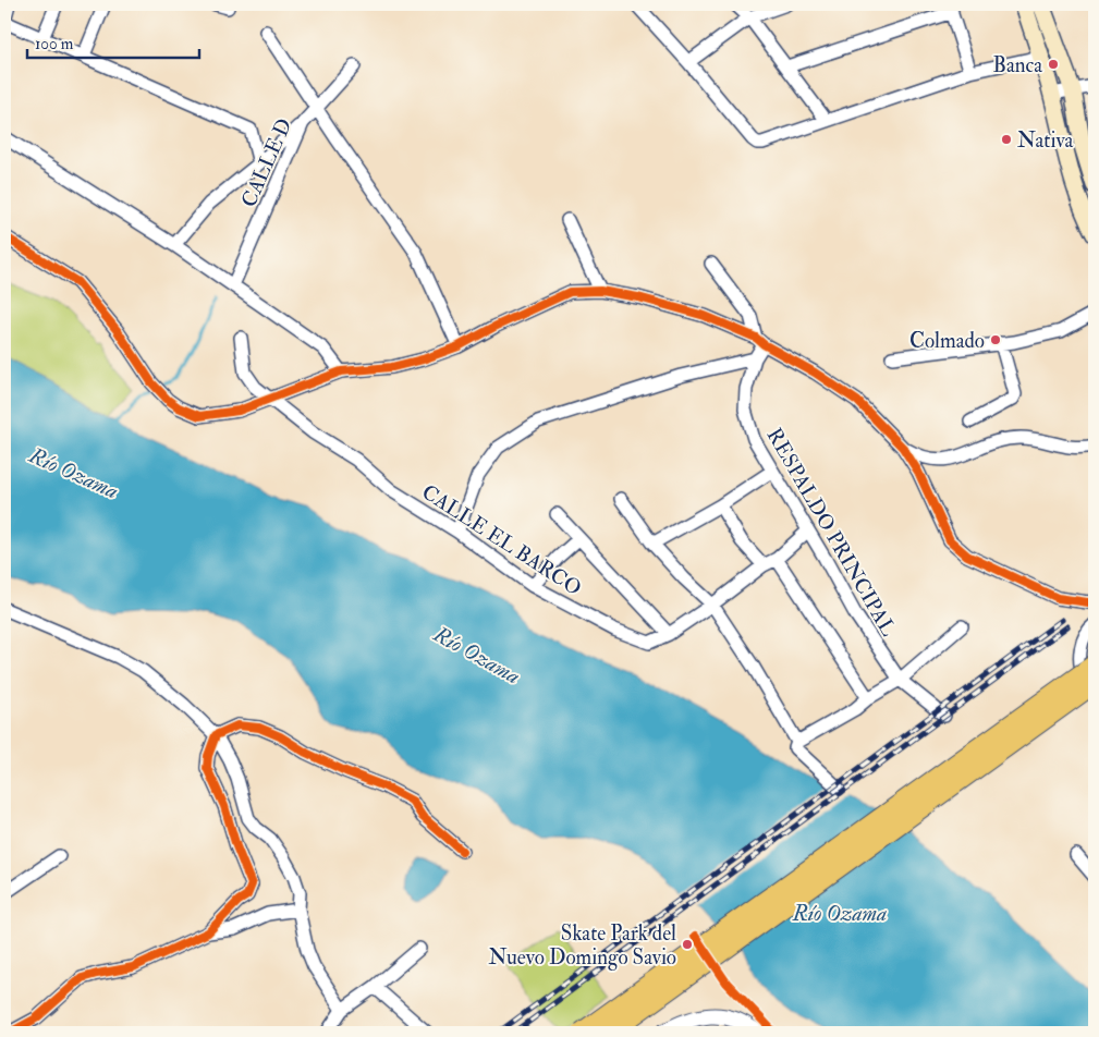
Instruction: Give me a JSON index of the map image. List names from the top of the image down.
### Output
{
  "streets": {
    "street": ["CALLE D", "RESPALDO PRINCIPAL", "CALLE EL BARCO"]
  },
  "crossings": [
    ["RESPALDO PRINCIPAL", "CALLE EL BARCO"]
  ],
  "water": ["Río Ozama"],
  "places": [
    "Banca",
    "Nativa",
    "Colmado",
    "Skate Park del Nuevo Domingo Savio"
  ],
  "scale_bar": "100 m"
}
